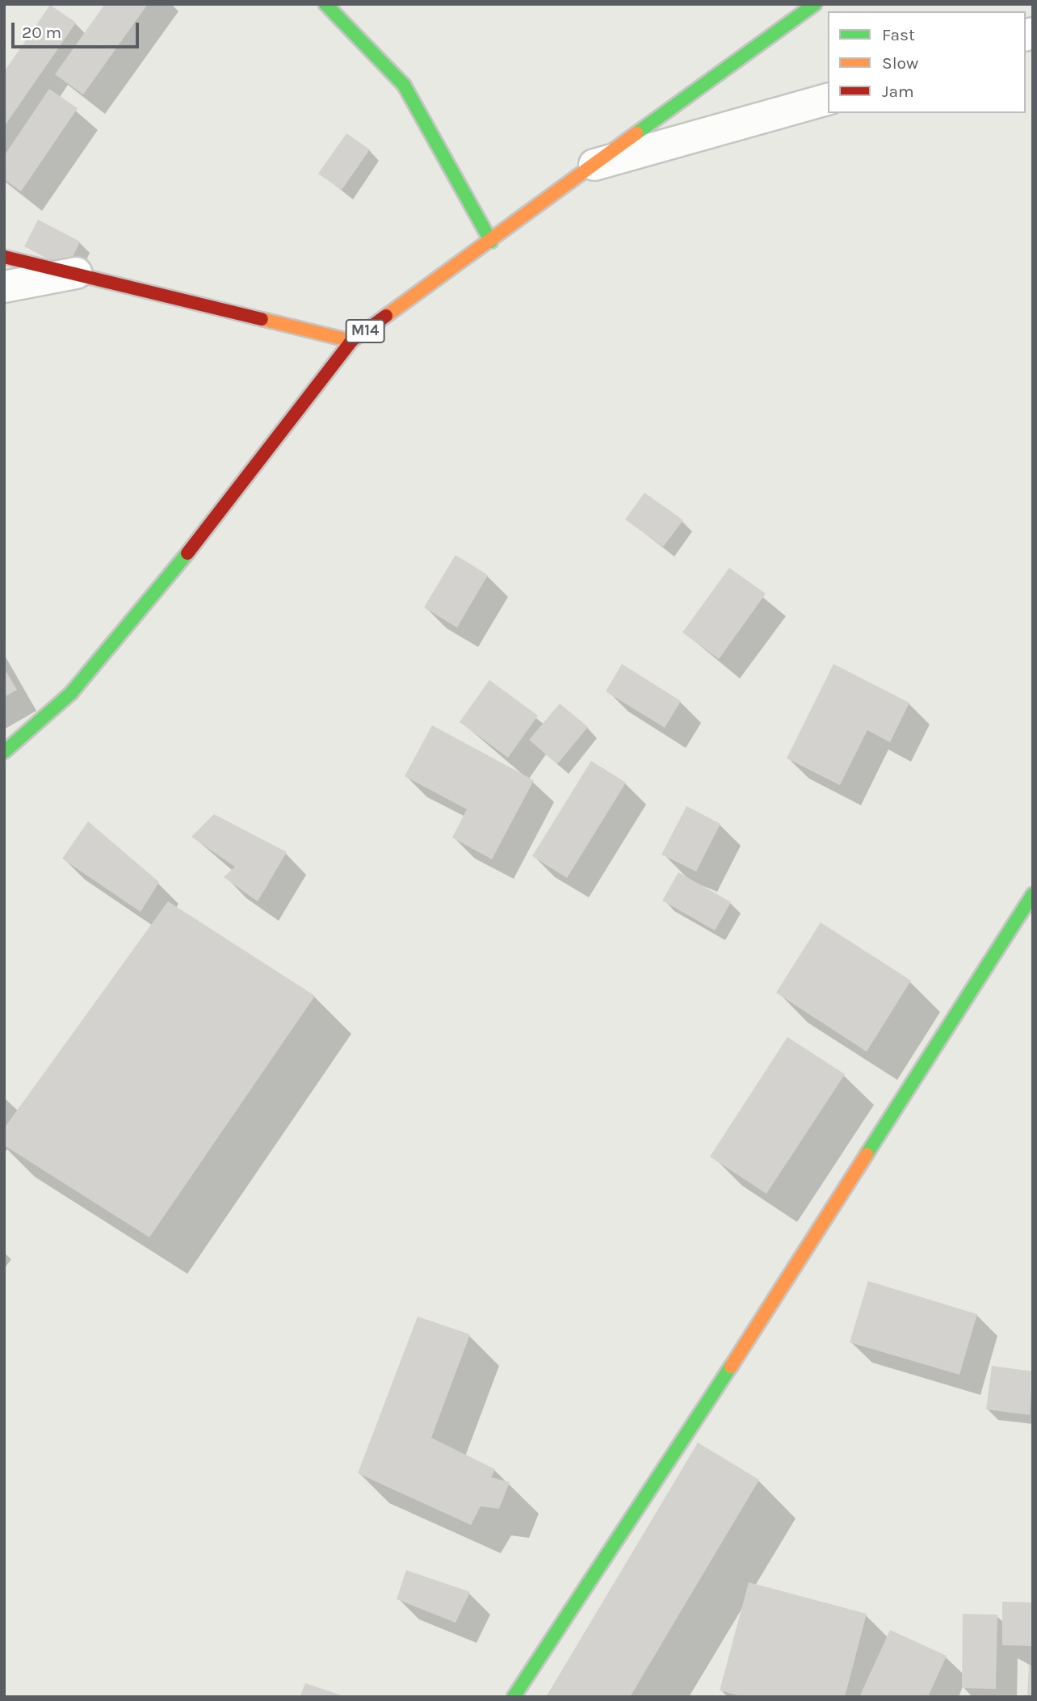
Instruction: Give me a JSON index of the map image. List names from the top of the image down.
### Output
{
  "streets": {
    "street": ["M14"]
  },
  "legend": ["Fast", "Slow", "Jam"],
  "scale_bar": "20 m"
}
